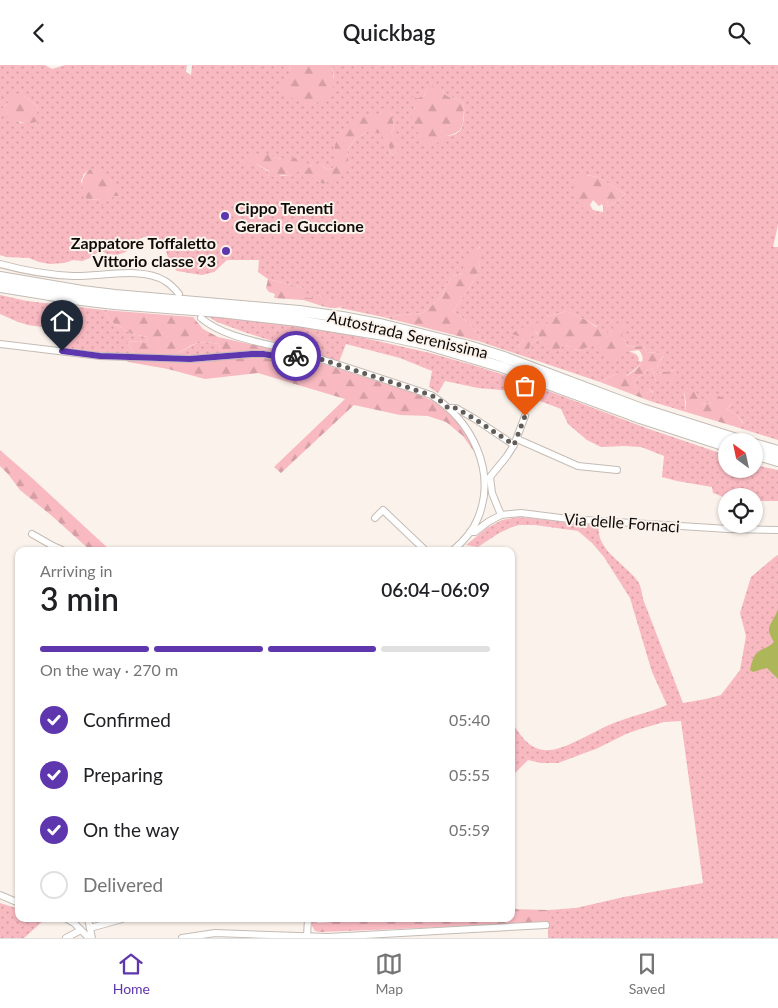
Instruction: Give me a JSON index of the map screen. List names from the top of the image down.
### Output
{
  "streets": {
    "highway": ["Autostrada Serenissima"],
    "street": ["Via delle Fornaci"]
  },
  "places": ["Cippo Tenenti Geraci e Guccione", "Zappatore Toffaletto Vittorio classe 93"],
  "north": "top left",
  "page": {
    "header": "Quickbag",
    "heading": ["3 min", "Arriving in", "06:04–06:09"],
    "bar": "On the way · 270 m",
    "list": [
      ["Confirmed", "05:40"],
      ["Preparing", "05:55"],
      ["On the way", "05:59"],
      "Delivered"
    ],
    "tabs": ["Home", "Map", "Saved"]
  }
}
